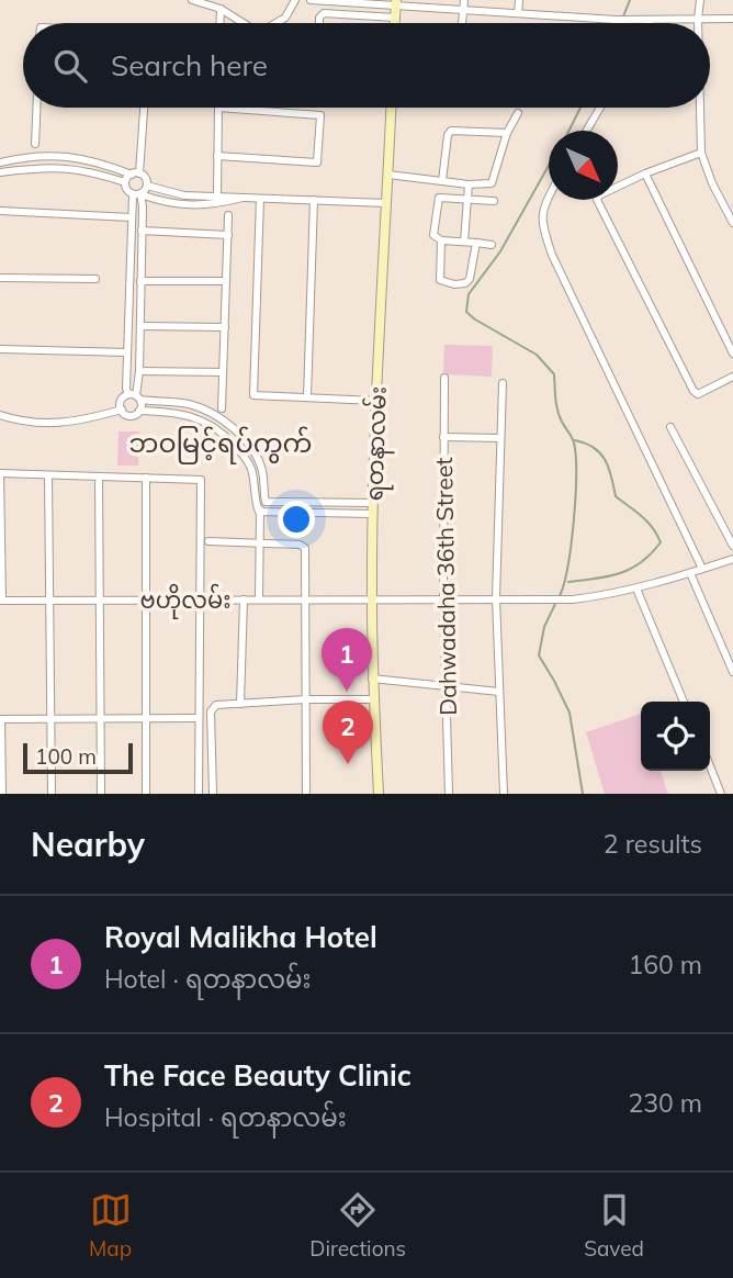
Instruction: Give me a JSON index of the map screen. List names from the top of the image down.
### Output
{
  "streets": {
    "main road": ["ရတနာလမ်း"],
    "street": ["Dahwadaha 36th Street", "ဗဟိုလမ်း"]
  },
  "crossings": [
    ["ရတနာလမ်း", "ဗဟိုလမ်း"],
    ["Dahwadaha 36th Street", "ဗဟိုလမ်း"]
  ],
  "districts": ["ဘဝမြင့်ရပ်ကွက်"],
  "scale_bar": "100 m",
  "north": "bottom right",
  "page": {
    "search": "Search here",
    "pins": ["1", "2"],
    "scale": "100 m",
    "heading": ["Nearby", "2 results"],
    "list": [
      {
        "mark": "1",
        "name": "Royal Malikha Hotel",
        "note": "Hotel · ရတနာလမ်း",
        "value": "160 m"
      },
      {
        "mark": "2",
        "name": "The Face Beauty Clinic",
        "note": "Hospital · ရတနာလမ်း",
        "value": "230 m"
      }
    ],
    "nav": ["Map", "Directions", "Saved"]
  }
}
